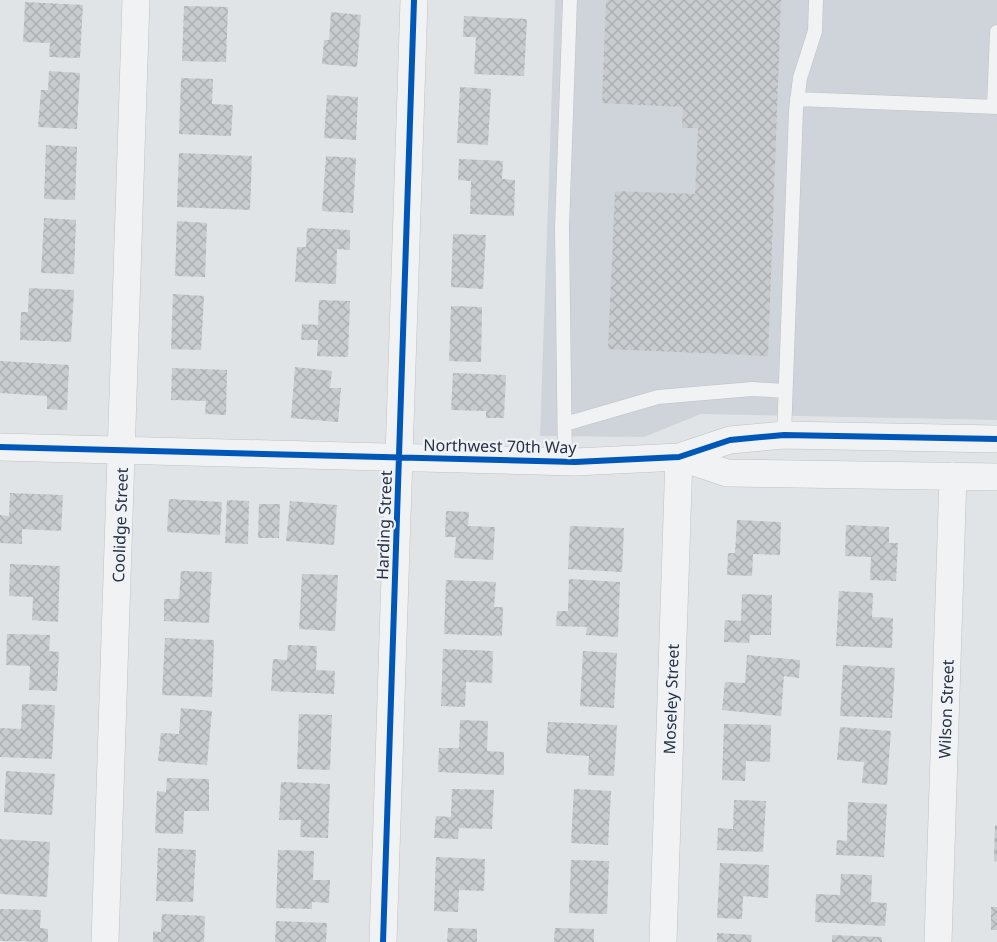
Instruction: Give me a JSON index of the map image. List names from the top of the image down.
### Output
{
  "streets": {
    "street": [
      "Northwest 70th Way",
      "Coolidge Street",
      "Harding Street",
      "Moseley Street",
      "Wilson Street"
    ]
  },
  "crossings": [
    ["Northwest 70th Way", "Coolidge Street"],
    ["Northwest 70th Way", "Harding Street"],
    ["Northwest 70th Way", "Moseley Street"],
    ["Northwest 70th Way", "Wilson Street"]
  ]
}
